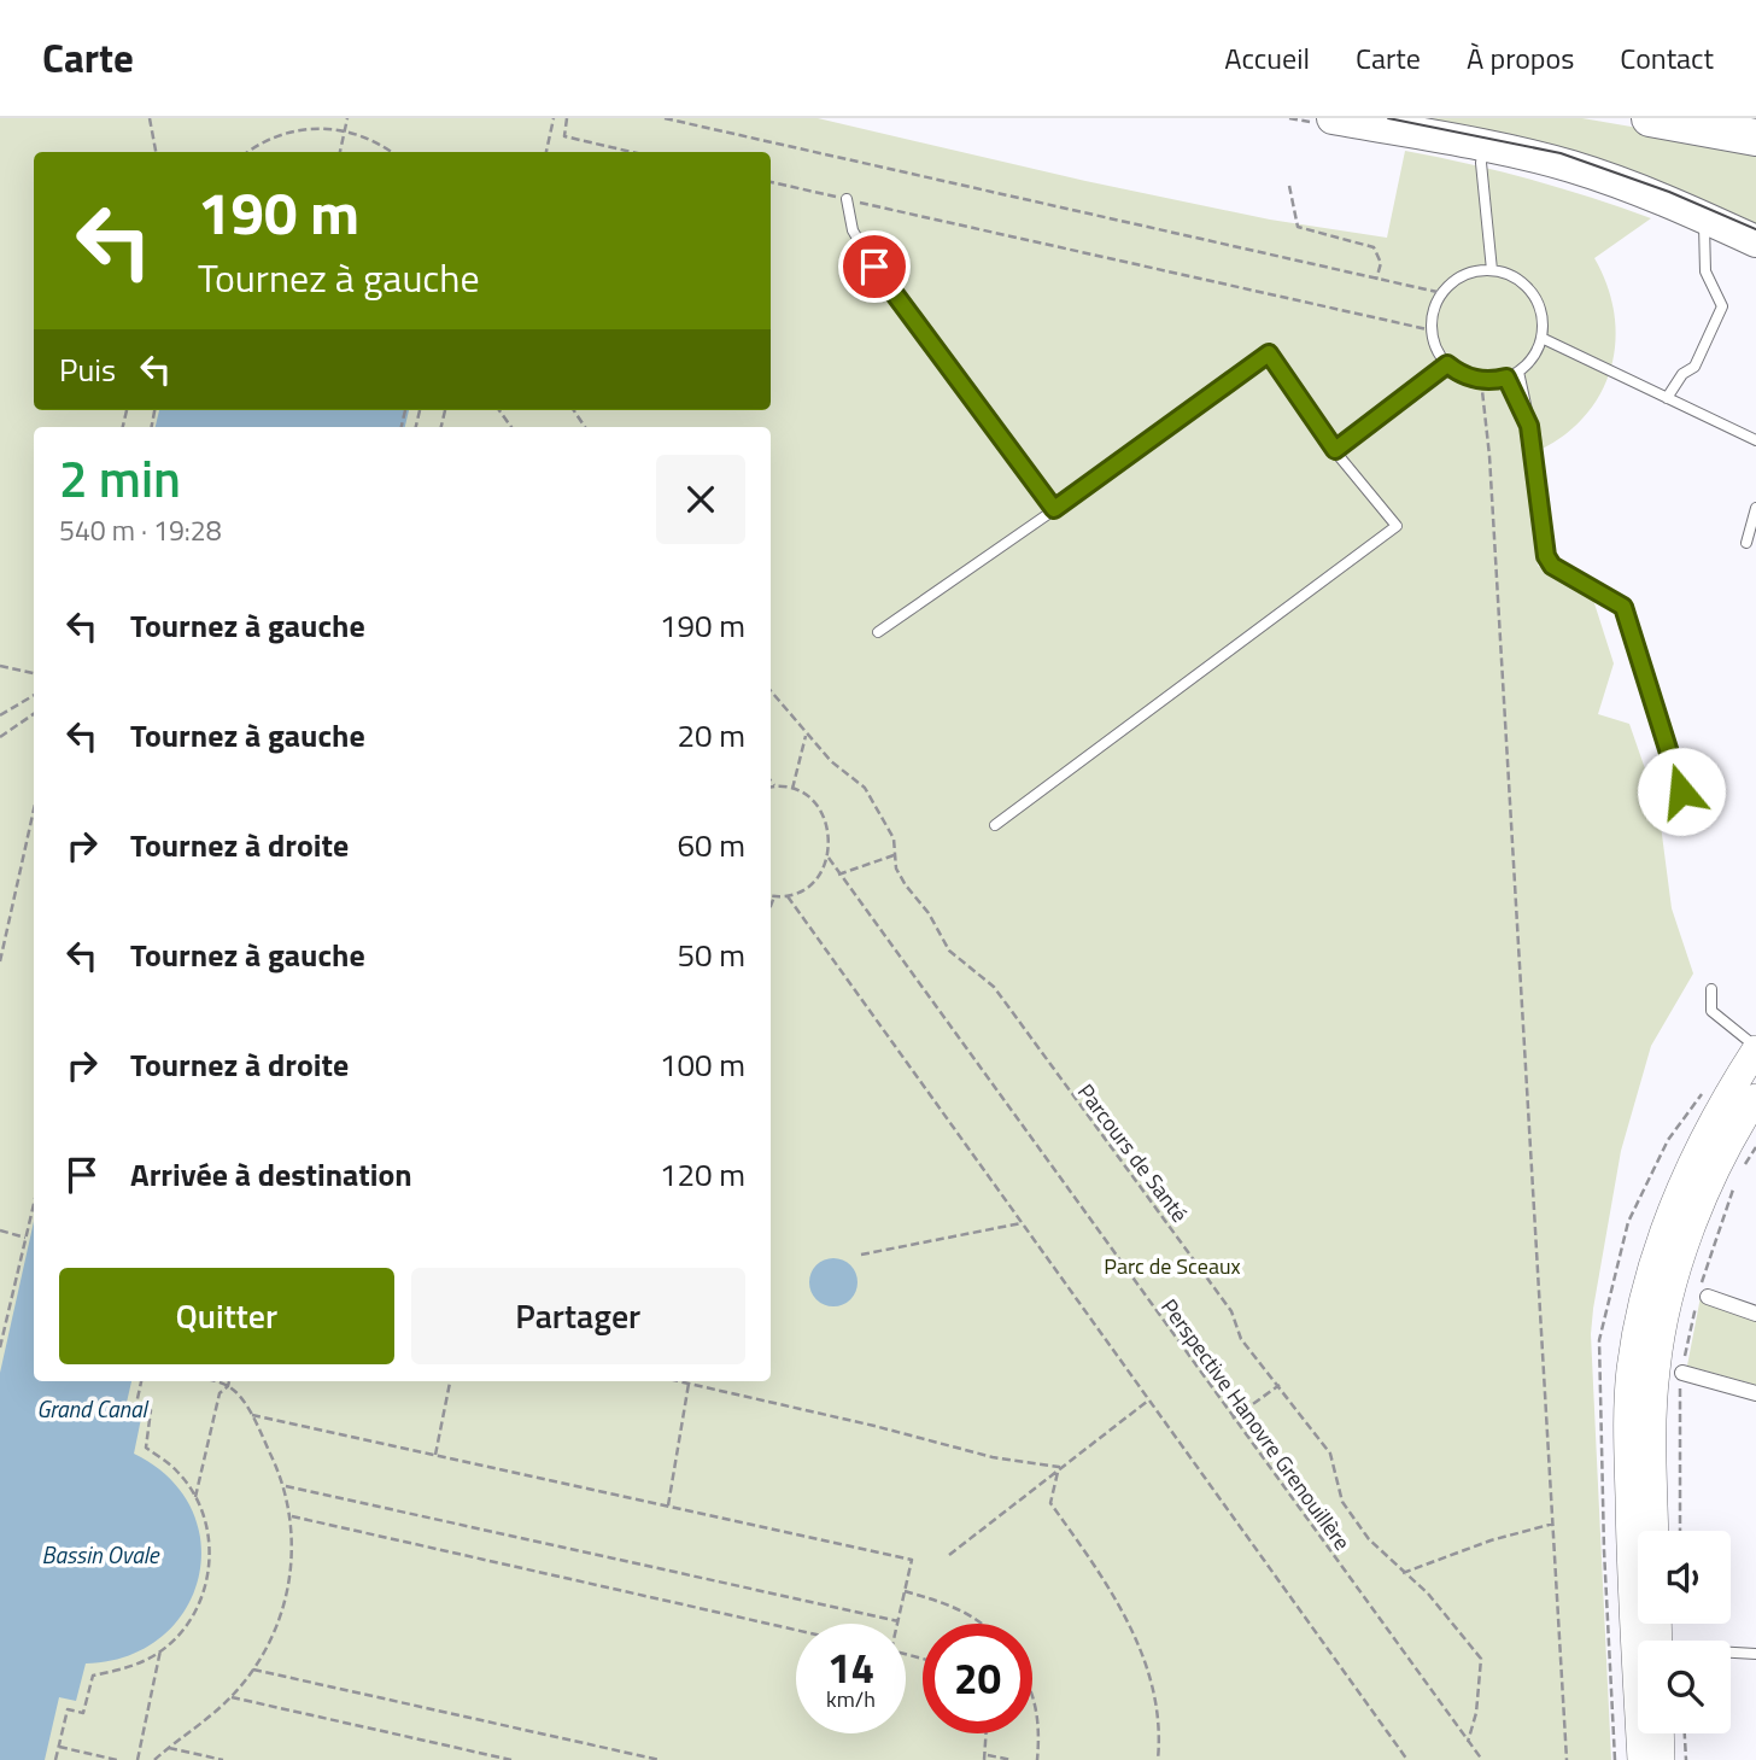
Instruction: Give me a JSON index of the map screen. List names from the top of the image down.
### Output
{
  "streets": {
    "path": ["Parcours de Santé", "Perspective Hanovre Grenouillère"]
  },
  "crossings": [
    ["Parcours de Santé", "Perspective Hanovre Grenouillère"]
  ],
  "water": ["Grand Canal", "Bassin Ovale"],
  "parks": ["Parc de Sceaux"],
  "page": {
    "header": "Carte",
    "nav": [
      "Accueil",
      "Carte",
      "À propos",
      "Contact"
    ],
    "turn": ["190 m", "Tournez à gauche"],
    "then": "Puis",
    "heading": ["2 min", "540 m · 19:28"],
    "list": [
      {
        "name": "Tournez à gauche",
        "value": "190 m"
      },
      {
        "name": "Tournez à gauche",
        "value": "20 m"
      },
      {
        "name": "Tournez à droite",
        "value": "60 m"
      },
      {
        "name": "Tournez à gauche",
        "value": "50 m"
      },
      {
        "name": "Tournez à droite",
        "value": "100 m"
      },
      {
        "name": "Arrivée à destination",
        "value": "120 m"
      }
    ],
    "buttons": ["Quitter", "Partager"],
    "speed": "14 km/h",
    "limit": "20"
  }
}
